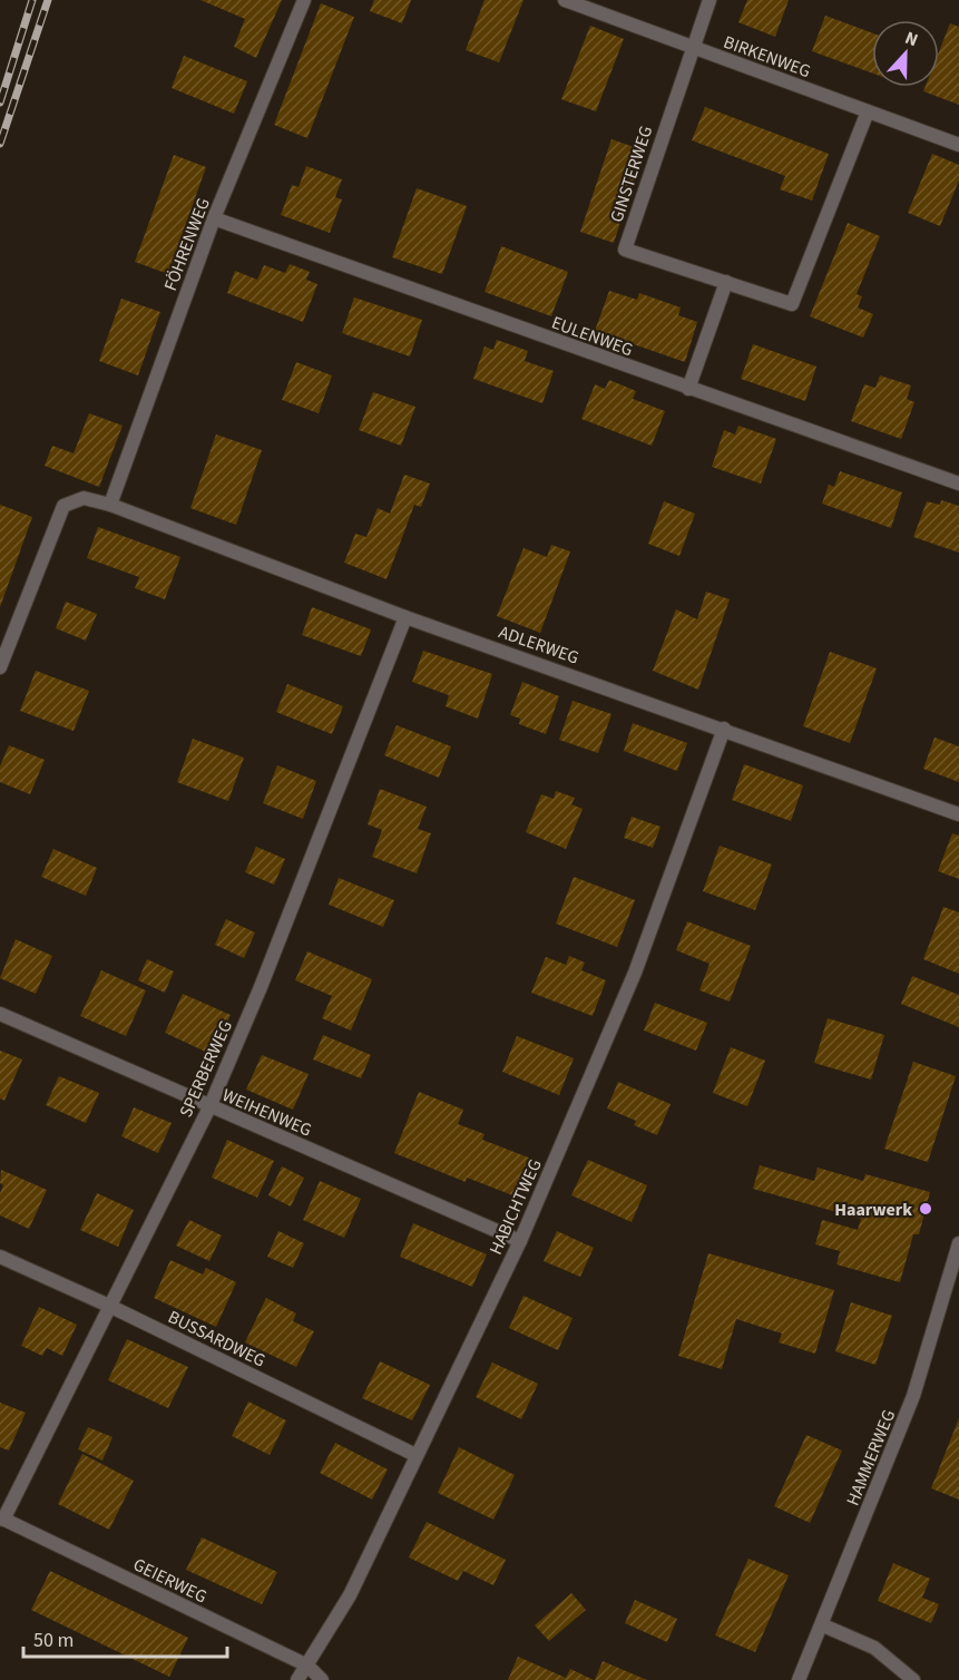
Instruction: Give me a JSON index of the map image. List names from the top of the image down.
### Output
{
  "streets": {
    "street": [
      "BIRKENWEG",
      "GINSTERWEG",
      "FÖHRENWEG",
      "EULENWEG",
      "ADLERWEG",
      "SPERBERWEG",
      "WEIHENWEG",
      "HABICHTWEG",
      "BUSSARDWEG",
      "HAMMERWEG",
      "GEIERWEG"
    ]
  },
  "crossings": [
    ["BIRKENWEG", "GINSTERWEG"],
    ["FÖHRENWEG", "EULENWEG"],
    ["FÖHRENWEG", "ADLERWEG"],
    ["ADLERWEG", "SPERBERWEG"],
    ["ADLERWEG", "HABICHTWEG"],
    ["SPERBERWEG", "WEIHENWEG"],
    ["SPERBERWEG", "BUSSARDWEG"],
    ["SPERBERWEG", "GEIERWEG"],
    ["WEIHENWEG", "HABICHTWEG"],
    ["HABICHTWEG", "BUSSARDWEG"],
    ["HABICHTWEG", "GEIERWEG"]
  ],
  "places": ["Haarwerk"],
  "scale_bar": "50 m",
  "north": "top"
}
